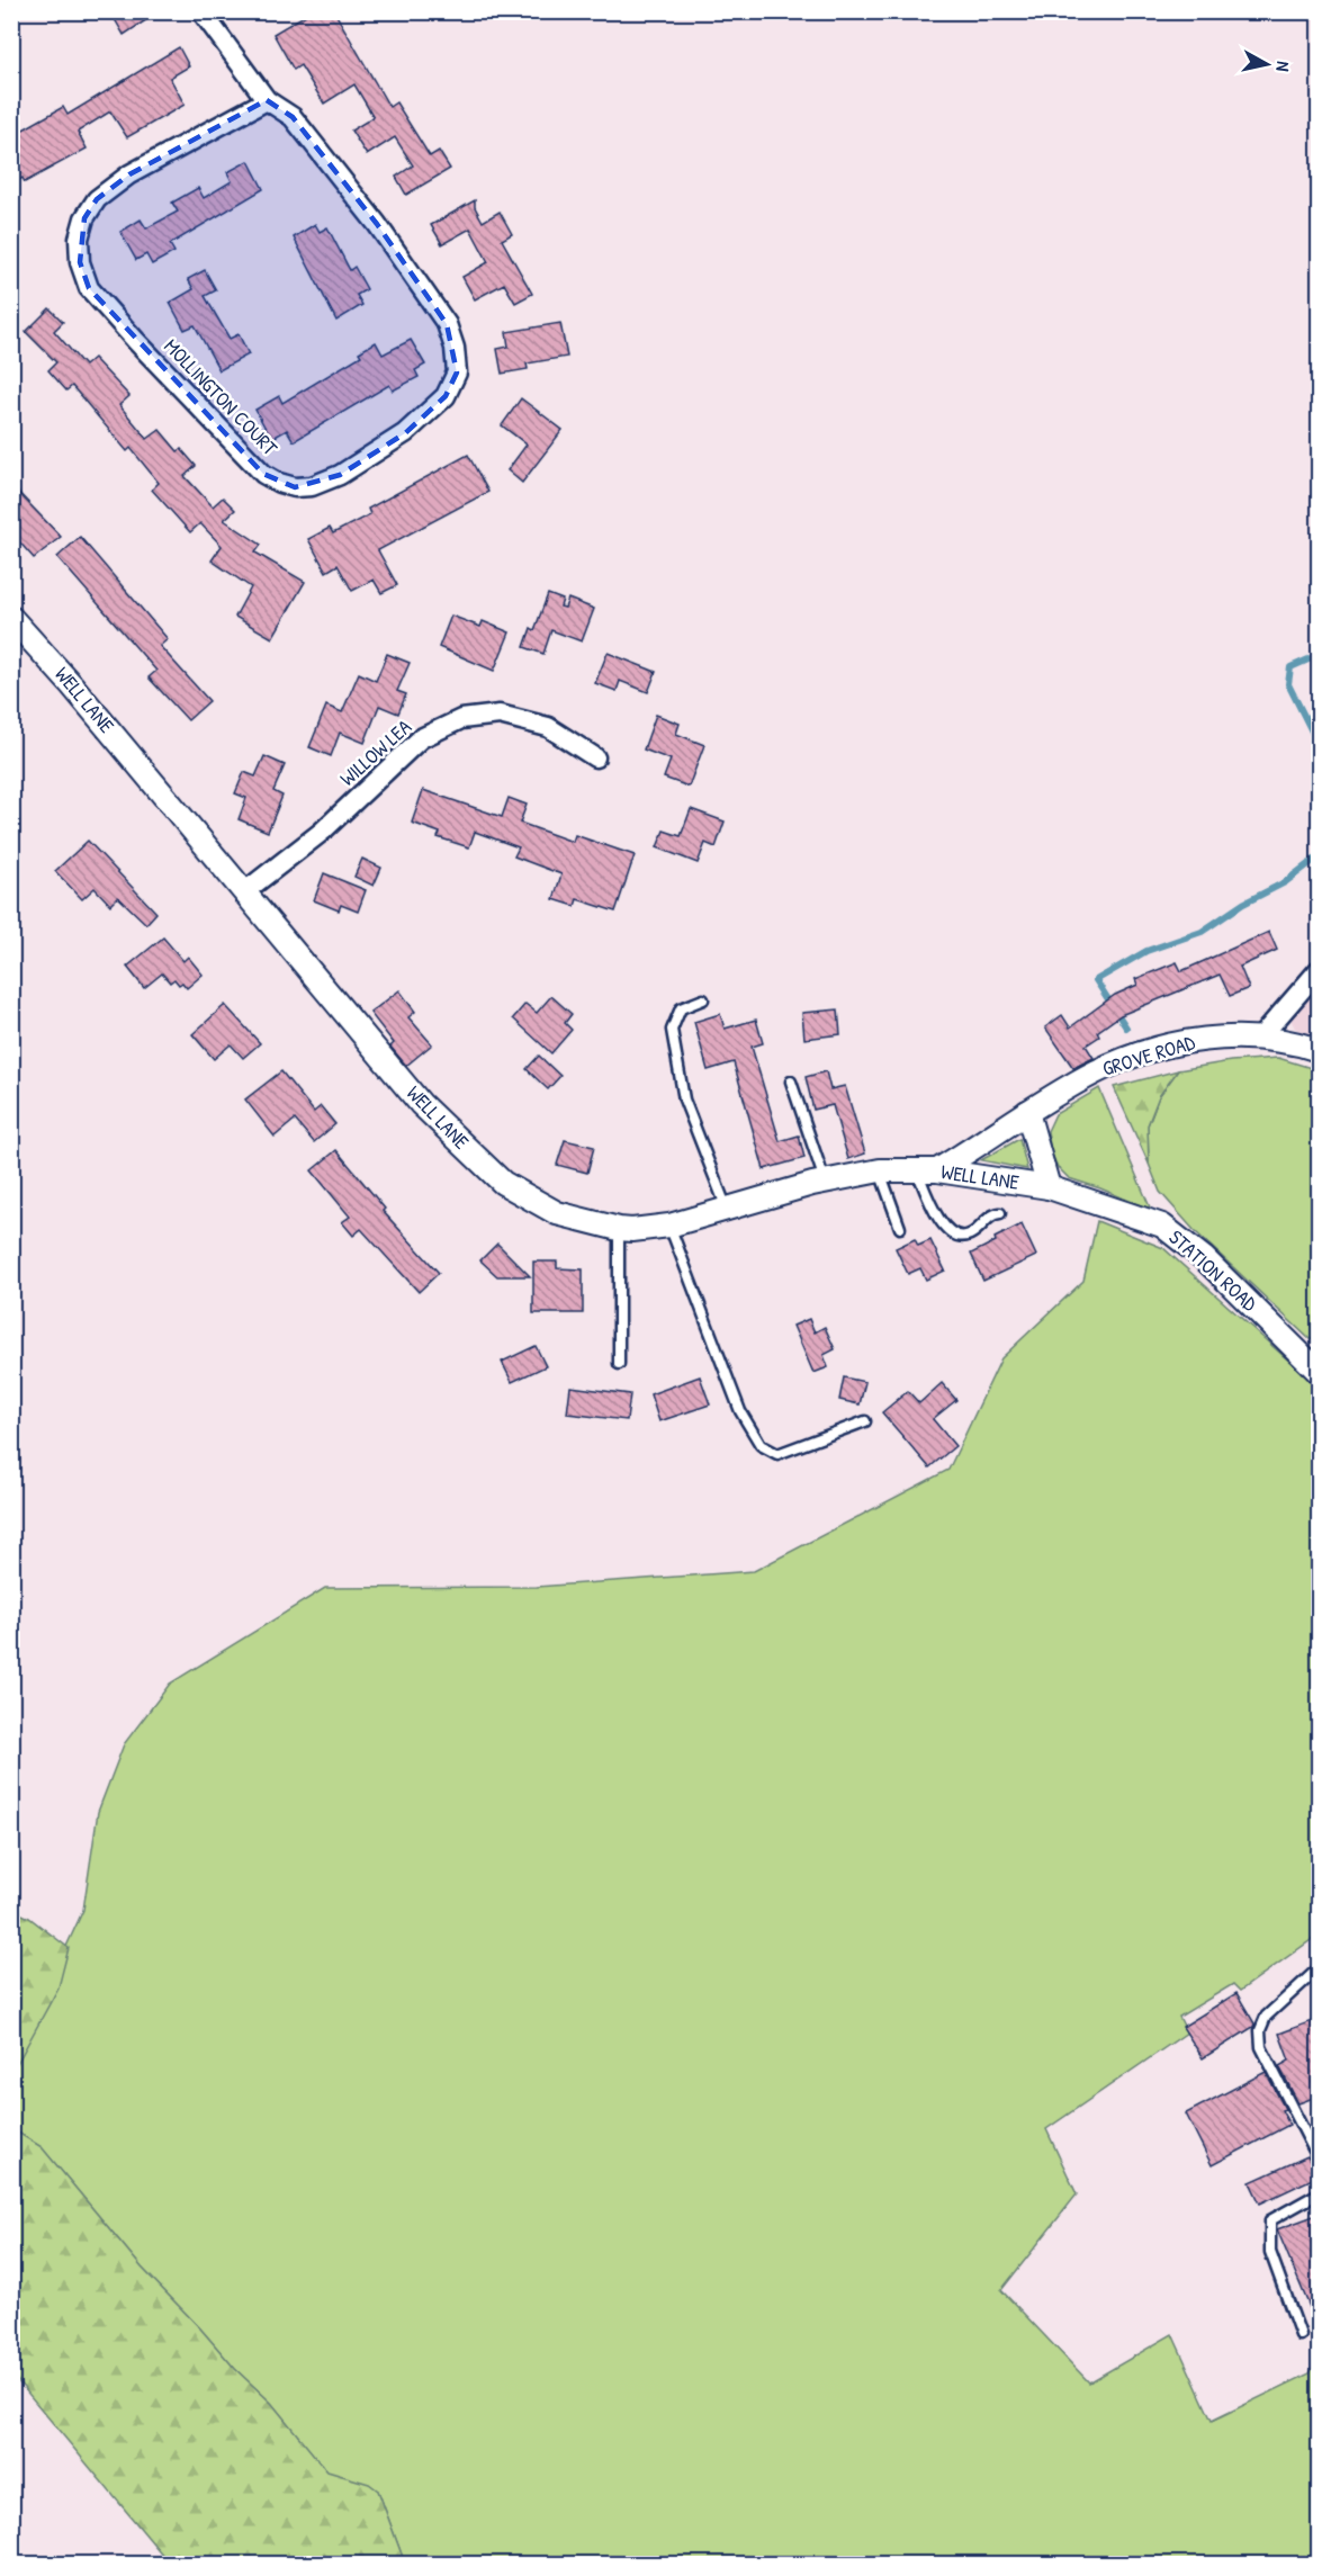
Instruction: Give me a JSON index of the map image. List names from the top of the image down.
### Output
{
  "streets": {
    "street": [
      "MOLLINGTON COURT",
      "WELL LANE",
      "WILLOW LEA",
      "GROVE ROAD",
      "STATION ROAD"
    ]
  },
  "crossings": [
    ["WELL LANE", "WILLOW LEA"],
    ["WELL LANE", "GROVE ROAD"],
    ["WELL LANE", "STATION ROAD"]
  ],
  "north": "right"
}
